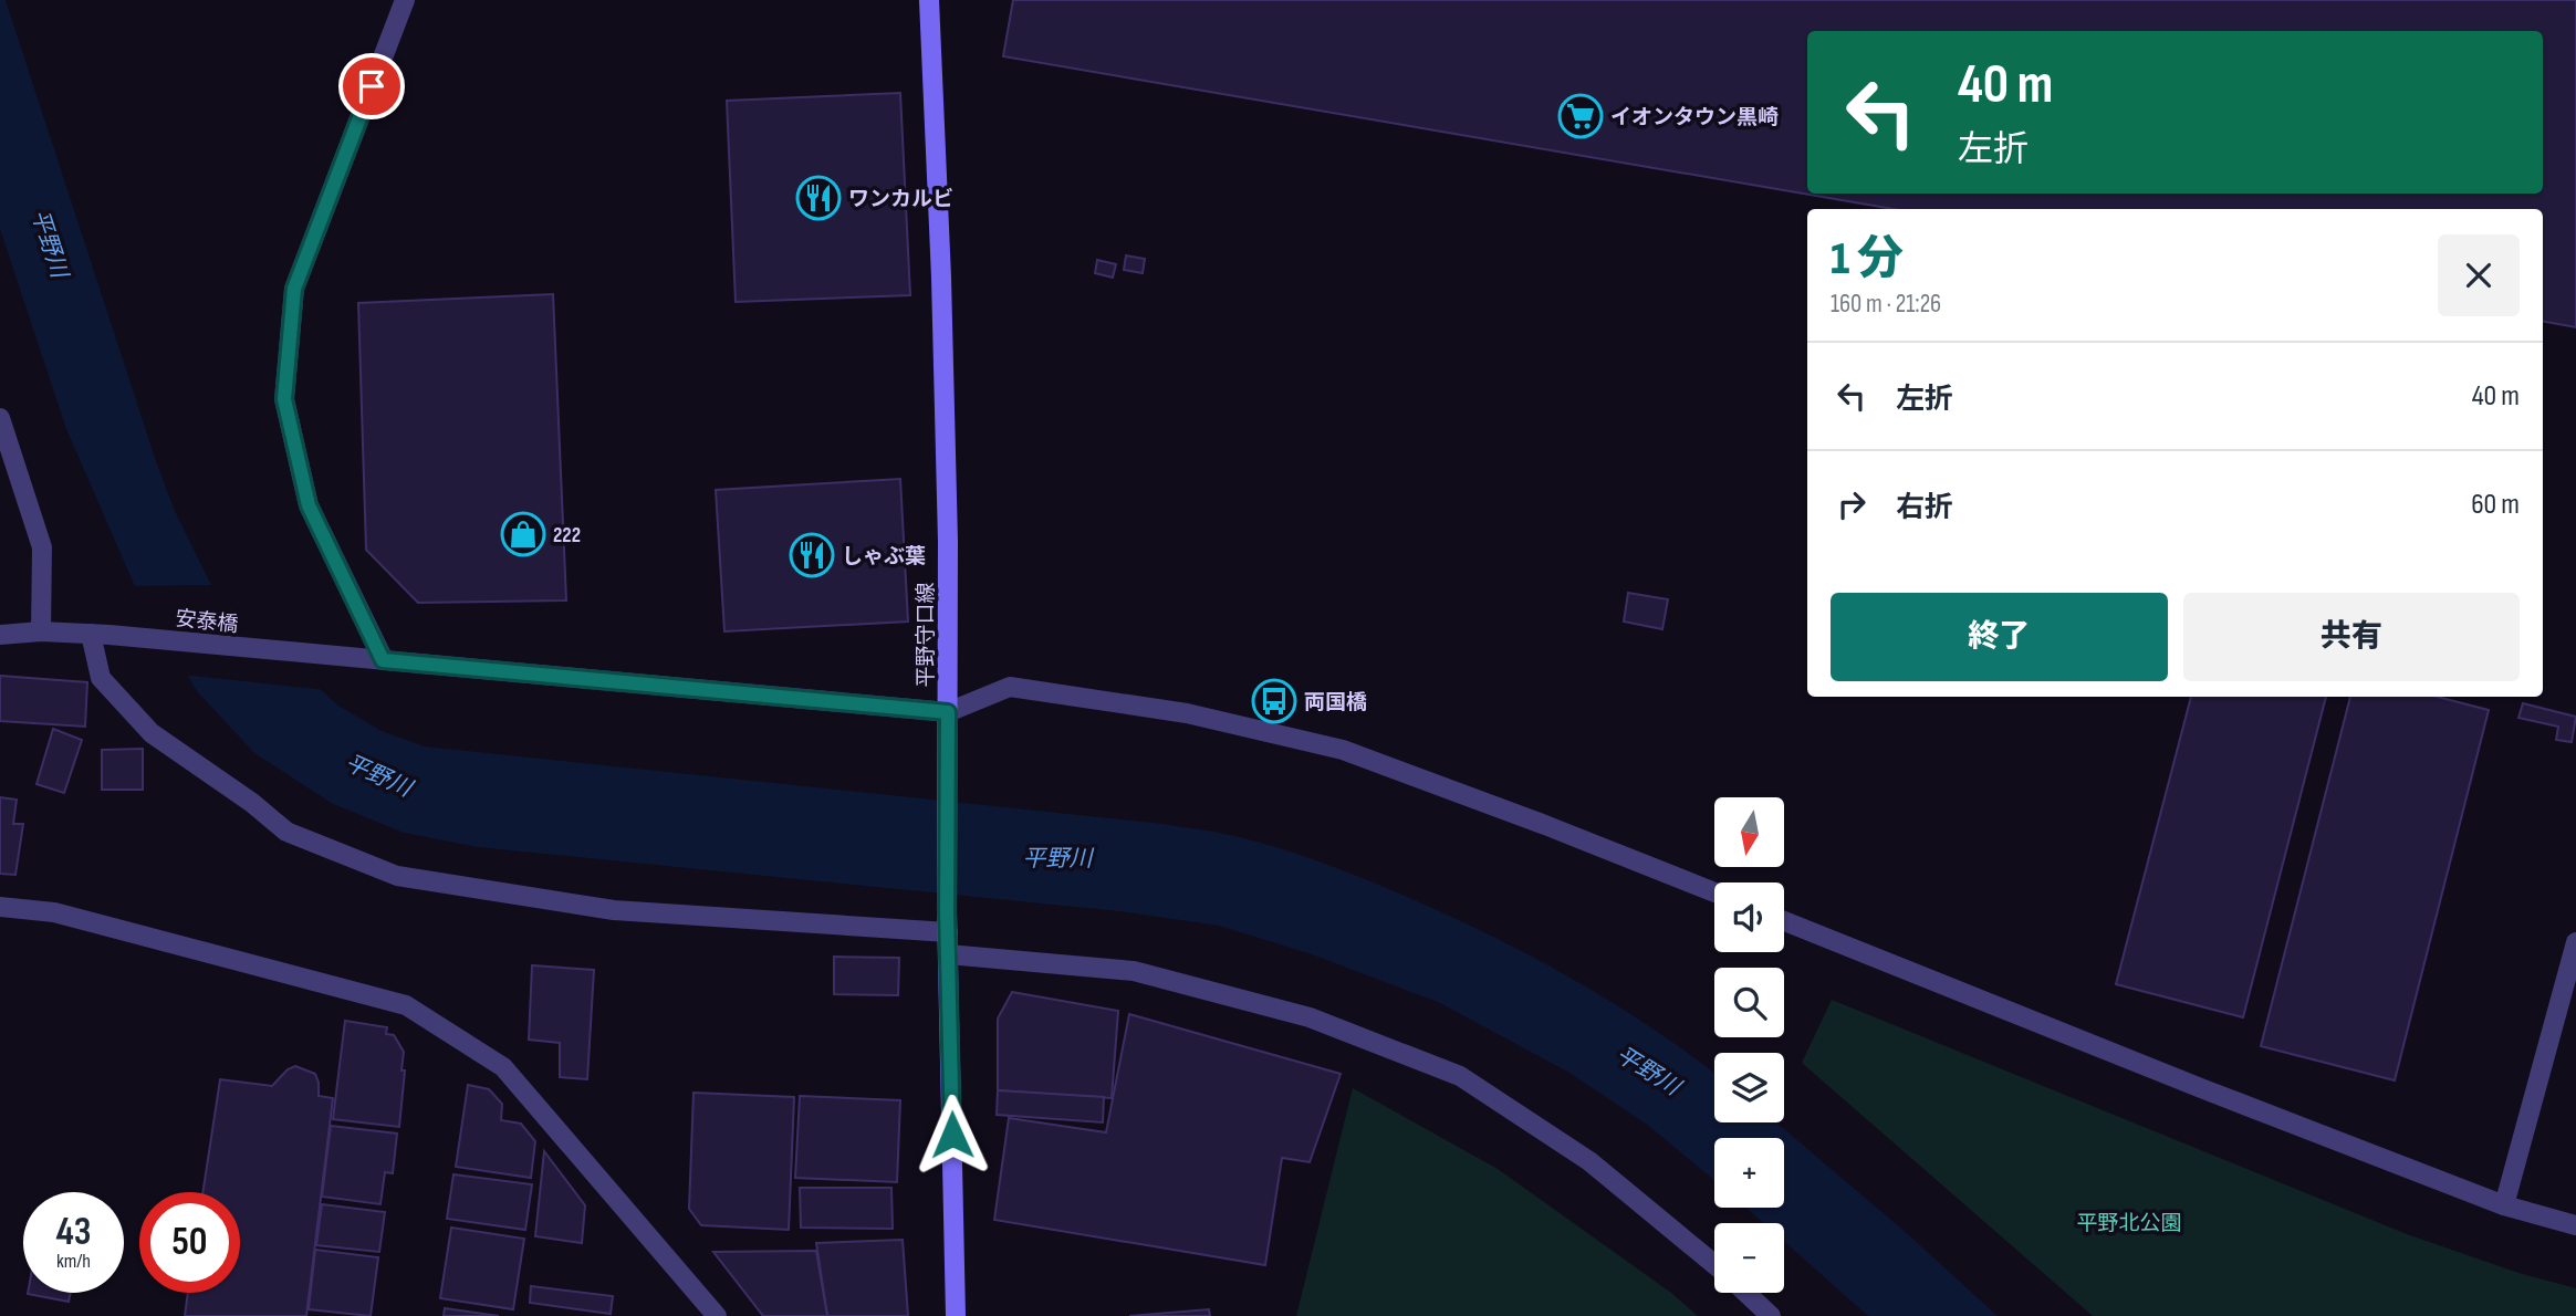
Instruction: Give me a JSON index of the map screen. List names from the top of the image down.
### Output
{
  "streets": {
    "main road": ["平野守口線"],
    "street": ["安泰橋"]
  },
  "crossings": [
    ["安泰橋", "平野守口線"]
  ],
  "water": ["平野川"],
  "parks": ["平野北公園"],
  "places": {
    "supermarket": ["イオンタウン黒崎"],
    "restaurant": ["ワンカルビ", "しゃぶ葉"],
    "shop": ["222"],
    "bus stop": ["両国橋"]
  },
  "north": "bottom",
  "page": {
    "turn": ["40 m", "左折"],
    "heading": ["1 分", "160 m · 21:26"],
    "list": [
      {
        "name": "左折",
        "value": "40 m"
      },
      {
        "name": "右折",
        "value": "60 m"
      }
    ],
    "buttons": ["終了", "共有"],
    "map_buttons": ["+", "−"],
    "speed": "43 km/h",
    "limit": "50"
  }
}
